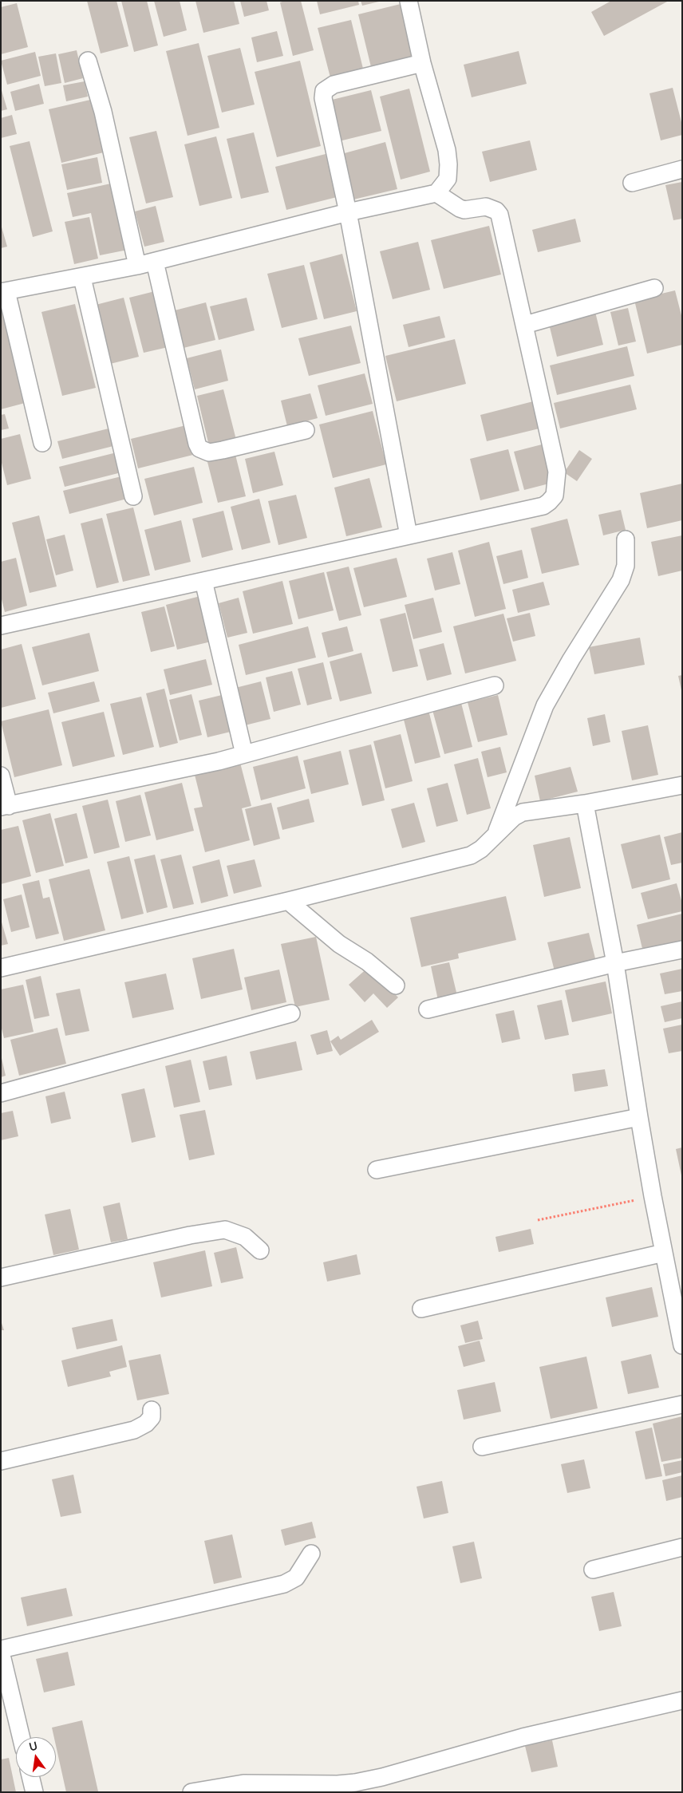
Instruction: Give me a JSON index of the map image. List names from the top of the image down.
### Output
{
  "north": "top"
}
